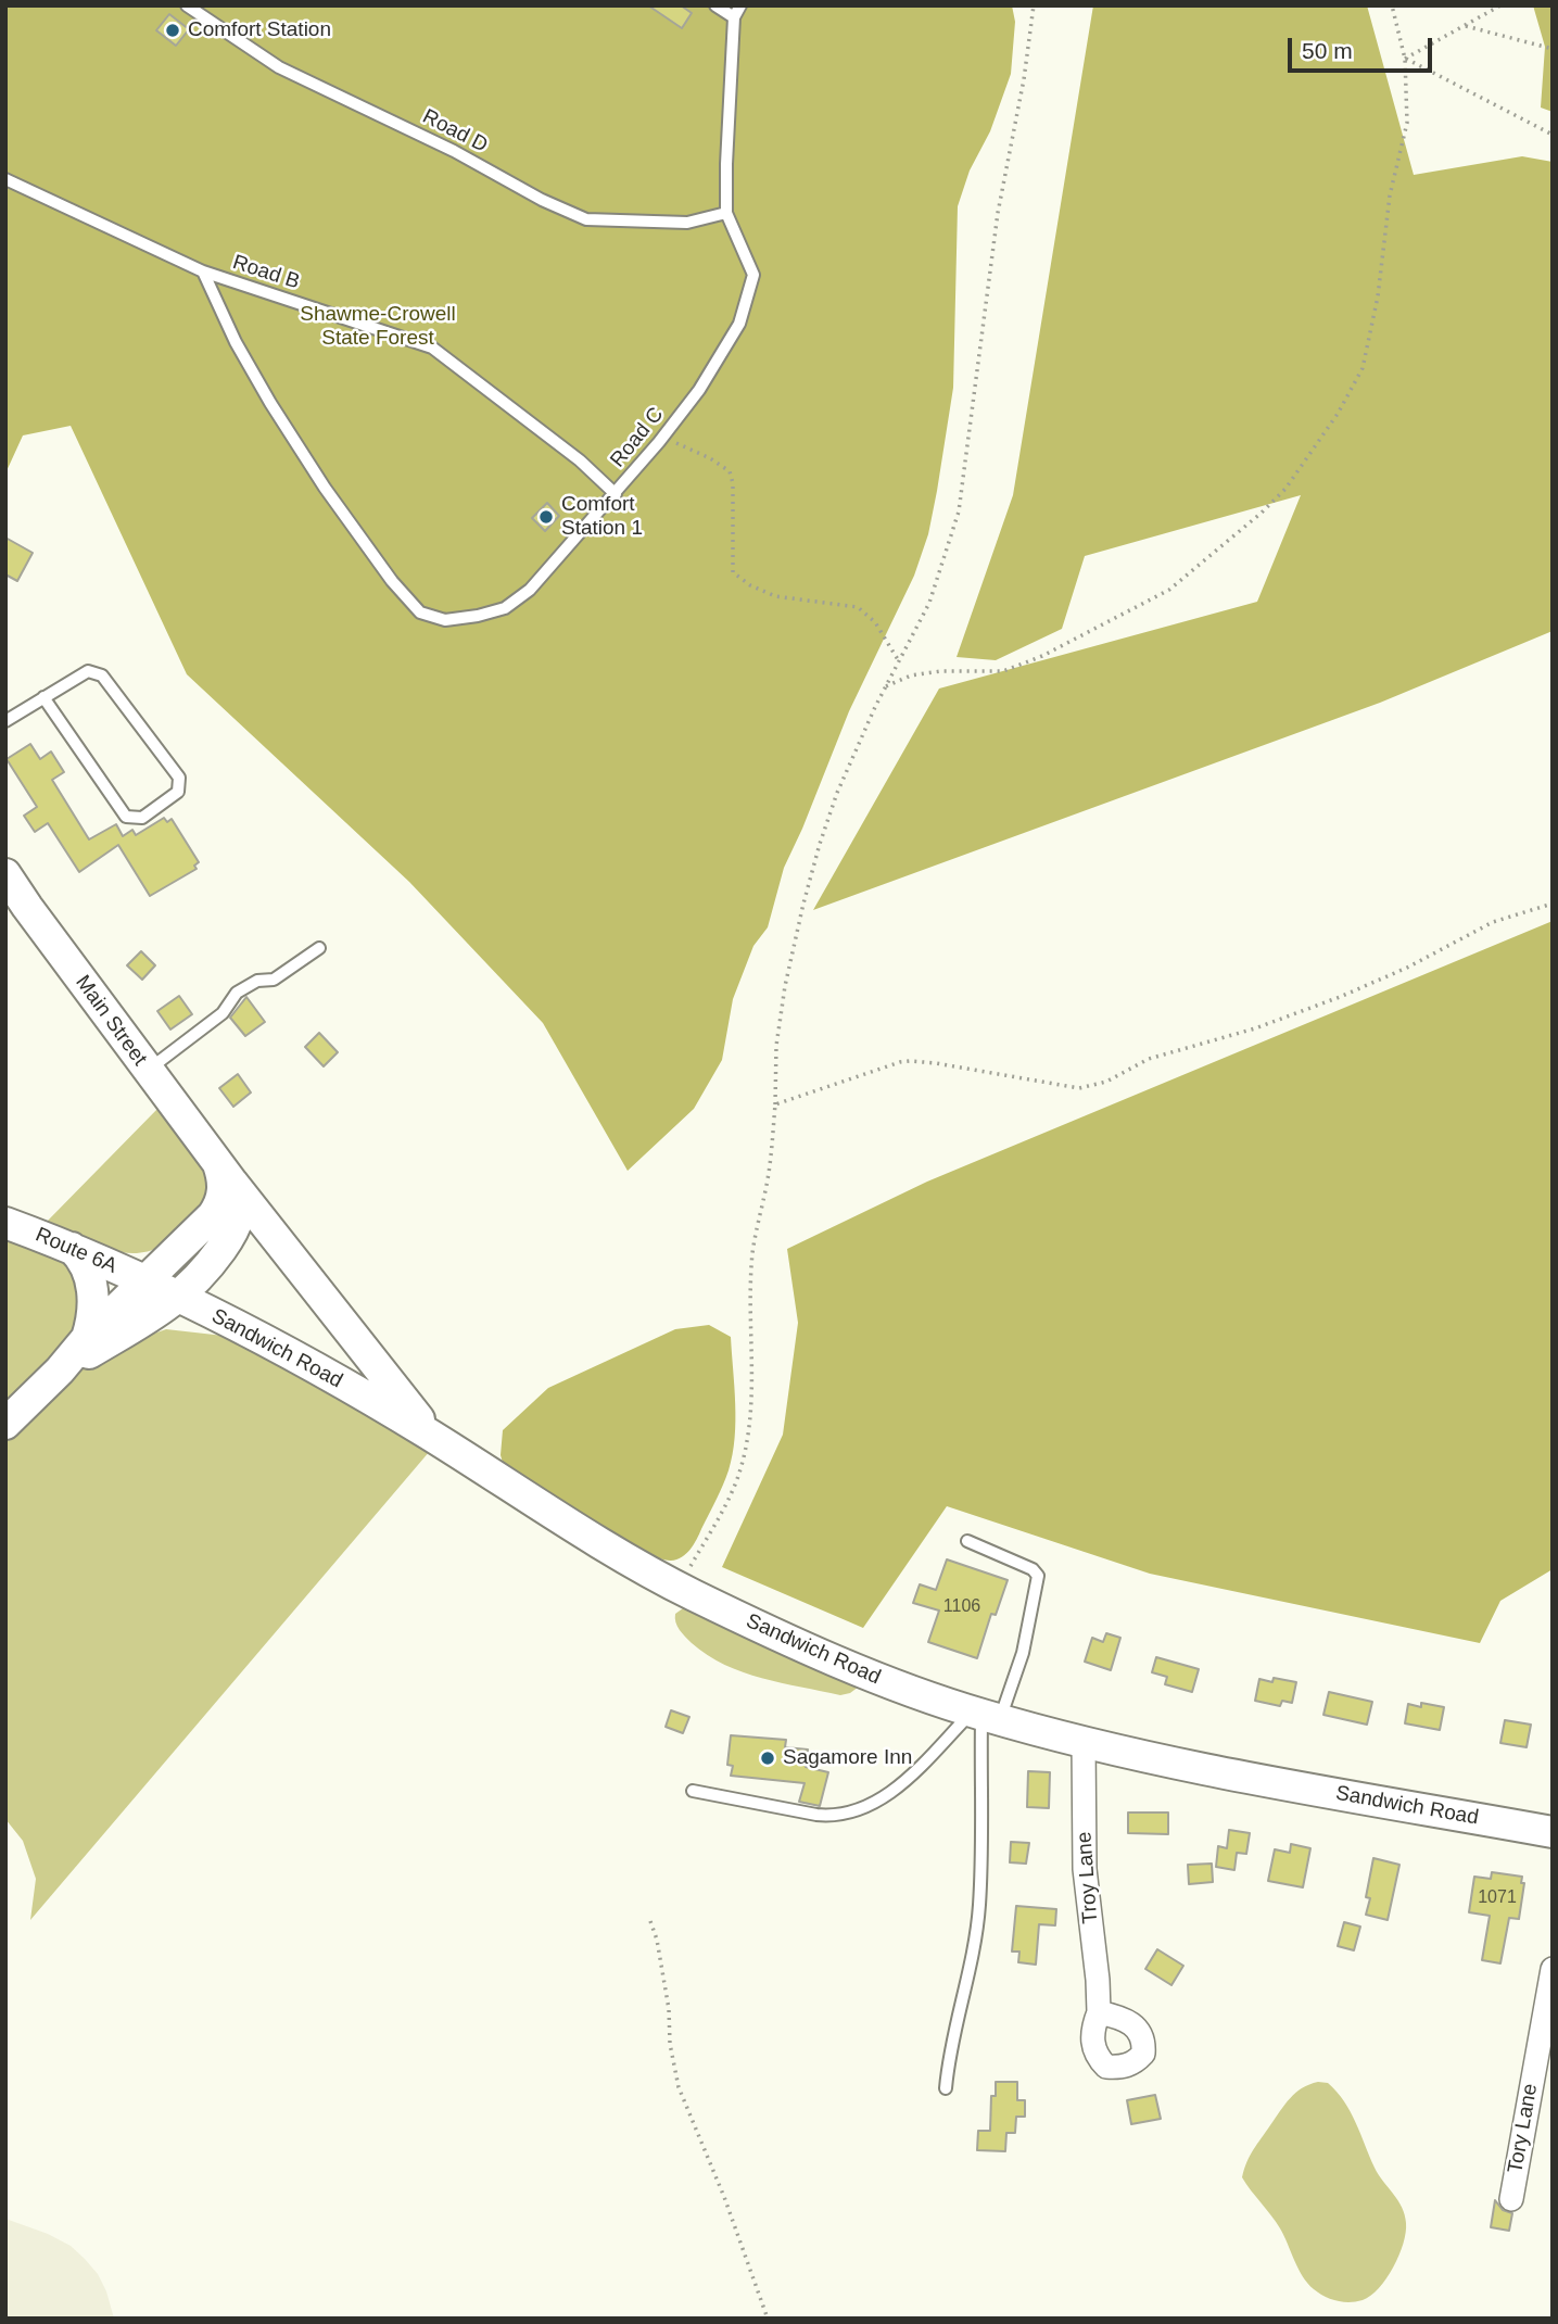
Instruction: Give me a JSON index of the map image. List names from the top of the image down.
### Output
{
  "streets": {
    "main road": ["Main Street", "Route 6A", "Sandwich Road"],
    "street": ["Troy Lane", "Tory Lane"],
    "lane": ["Road D", "Road B", "Road C"]
  },
  "crossings": [
    ["Road D", "Road C"],
    ["Road B", "Road C"],
    ["Main Street", "Sandwich Road"],
    ["Route 6A", "Sandwich Road"],
    ["Sandwich Road", "Troy Lane"]
  ],
  "parks": ["Shawme-Crowell State Forest"],
  "places": ["Comfort Station", "Comfort Station 1", "Sagamore Inn"],
  "house_numbers": ["1106", "1071"],
  "scale_bar": "50 m"
}
